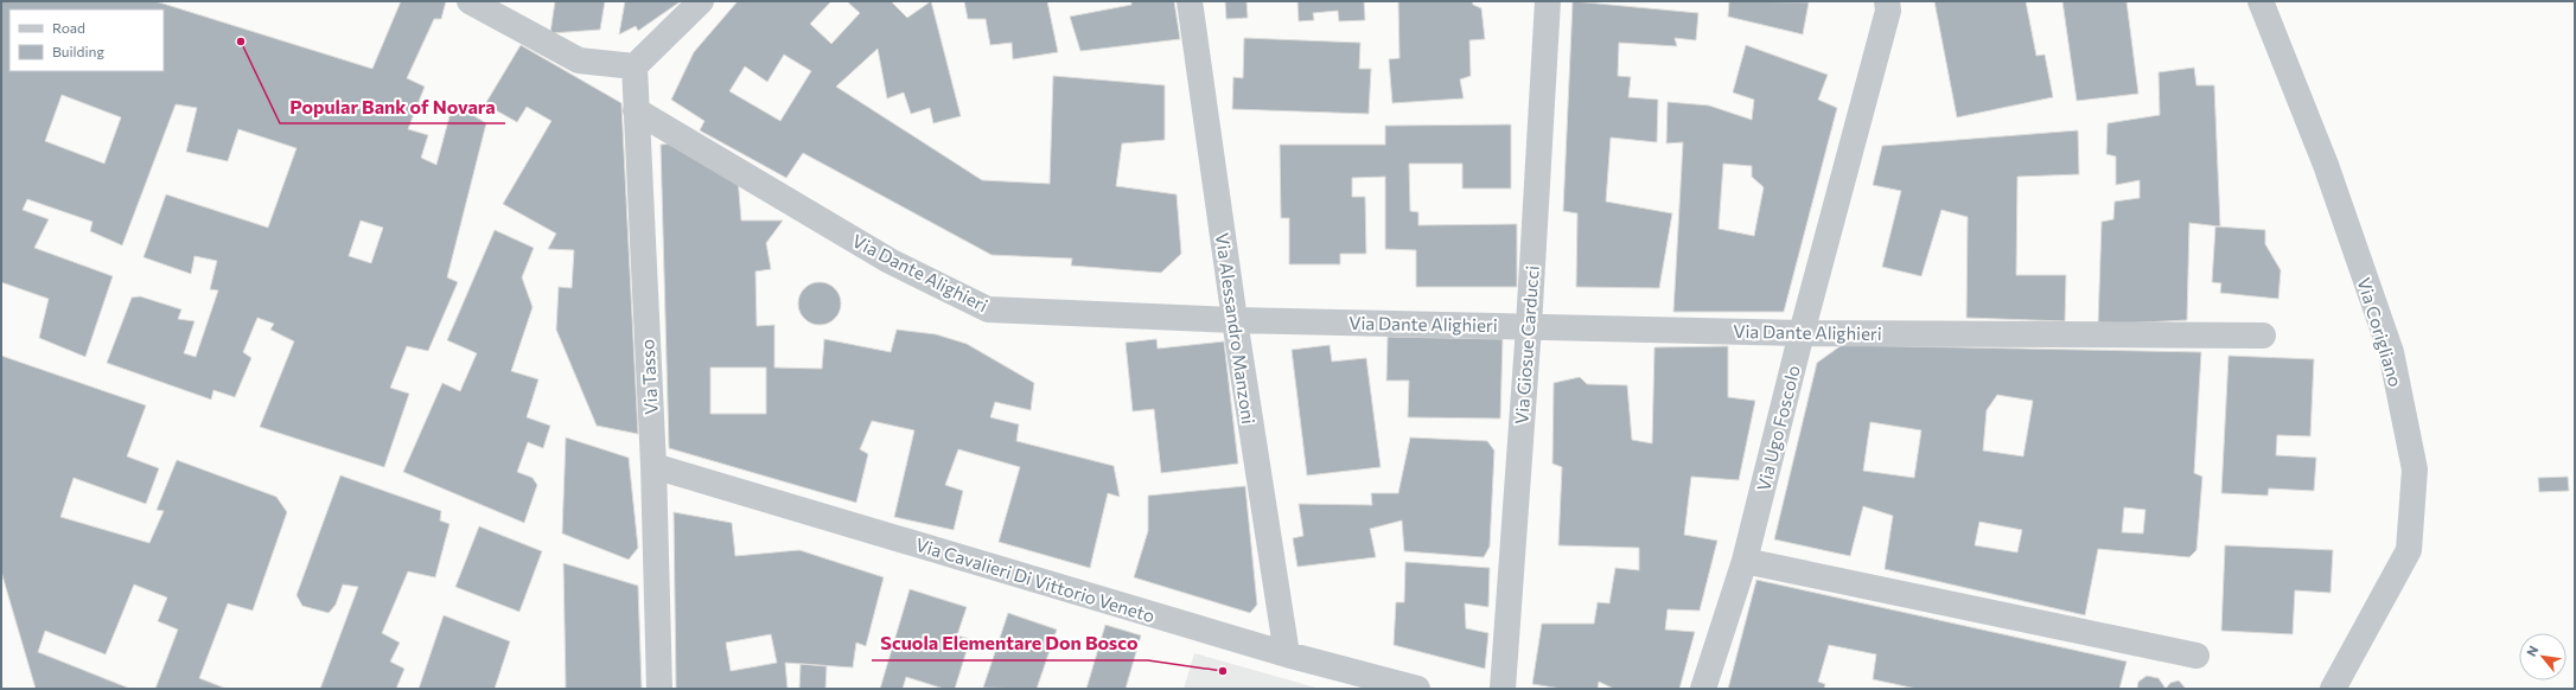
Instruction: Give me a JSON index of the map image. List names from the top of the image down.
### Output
{
  "streets": {
    "street": [
      "Via Dante Alighieri",
      "Via Alessandro Manzoni",
      "Via Corigliano",
      "Via Giosue Carducci",
      "Via Tasso",
      "Via Ugo Foscolo",
      "Via Cavalieri Di Vittorio Veneto"
    ]
  },
  "crossings": [
    ["Via Dante Alighieri", "Via Alessandro Manzoni"],
    ["Via Dante Alighieri", "Via Giosue Carducci"],
    ["Via Dante Alighieri", "Via Tasso"],
    ["Via Dante Alighieri", "Via Ugo Foscolo"],
    ["Via Alessandro Manzoni", "Via Cavalieri Di Vittorio Veneto"],
    ["Via Tasso", "Via Cavalieri Di Vittorio Veneto"]
  ],
  "places": ["Popular Bank of Novara", "Scuola Elementare Don Bosco"],
  "legend": ["Road", "Building"],
  "north": "top left"
}
